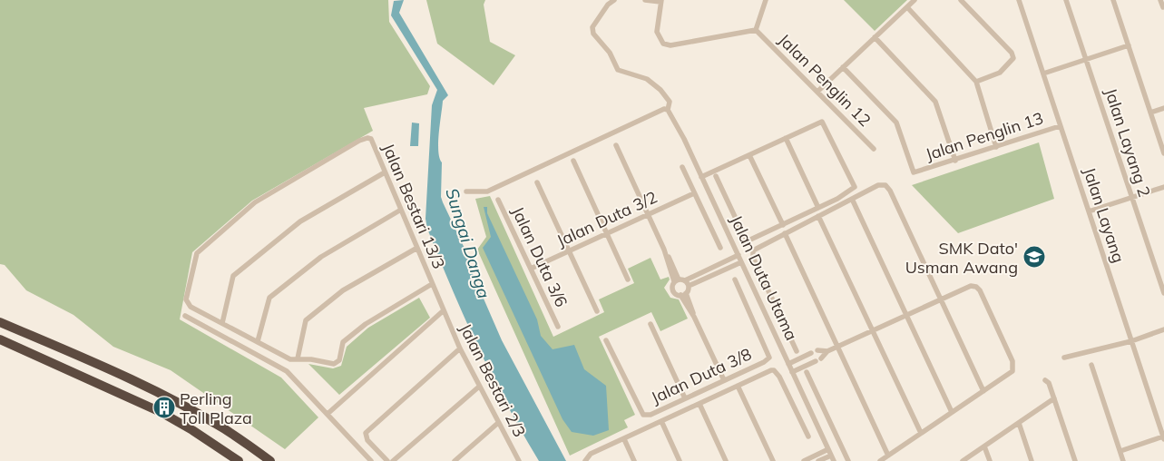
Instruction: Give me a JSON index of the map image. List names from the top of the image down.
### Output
{
  "streets": {
    "street": [
      "Jalan Penglin 12",
      "Jalan Penglin 13",
      "Jalan Layang 2",
      "Jalan Bestari 13/3",
      "Jalan Layang",
      "Jalan Duta 3/2",
      "Jalan Duta 3/6",
      "Jalan Duta Utama",
      "Jalan Duta 3/8",
      "Jalan Bestari 2/3"
    ]
  },
  "crossings": [
    ["Jalan Penglin 13", "Jalan Layang"],
    ["Jalan Bestari 13/3", "Jalan Bestari 2/3"],
    ["Jalan Duta 3/2", "Jalan Duta 3/6"]
  ],
  "water": ["Sungai Danga"],
  "places": {
    "school or university": ["SMK Dato' Usman Awang"],
    "building": ["Perling Toll Plaza"]
  }
}
